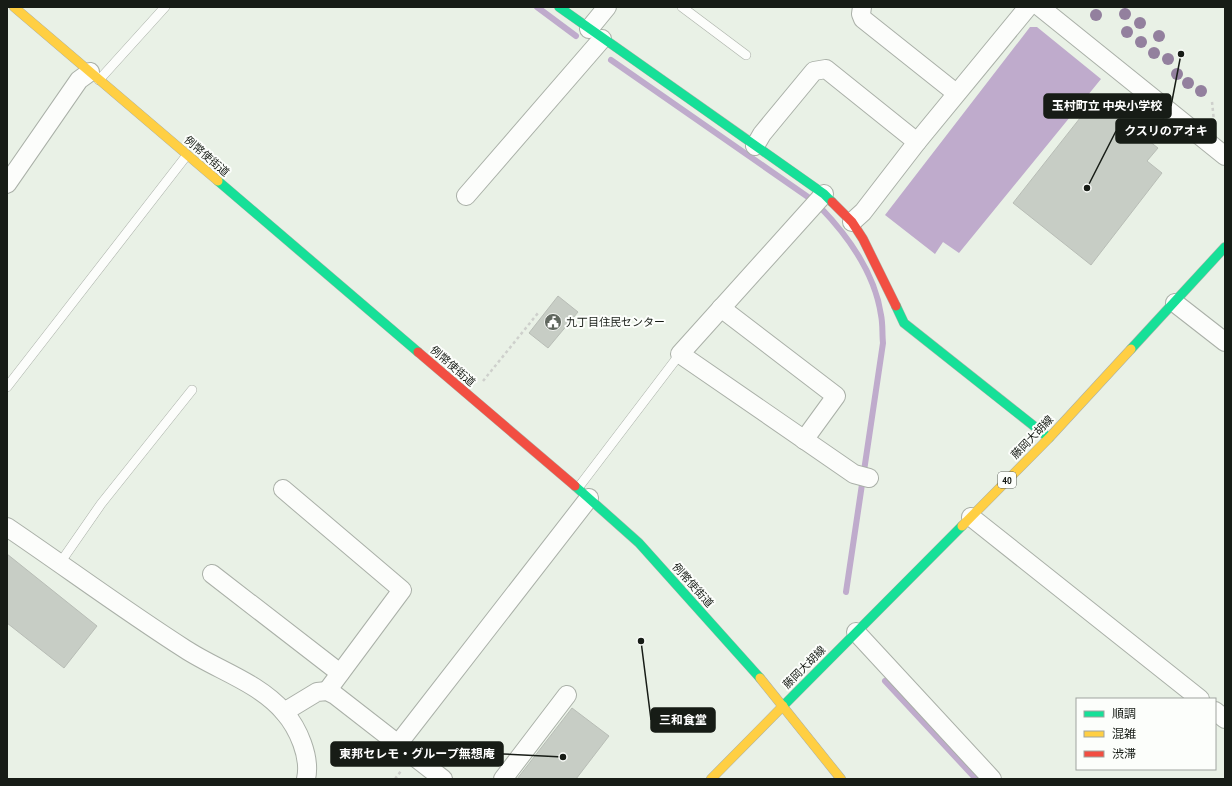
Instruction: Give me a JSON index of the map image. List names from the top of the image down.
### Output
{
  "streets": {
    "main road": ["例幣使街道", "藤岡大胡線", "40"]
  },
  "crossings": [
    ["例幣使街道", "藤岡大胡線"]
  ],
  "places": {
    "other": [
      "玉村町立 中央小学校",
      "クスリのアオキ",
      "三和食堂",
      "東邦セレモ・グループ無想庵"
    ],
    "public building": ["九丁目住民センター"]
  },
  "legend": ["順調", "混雑", "渋滞"]
}
